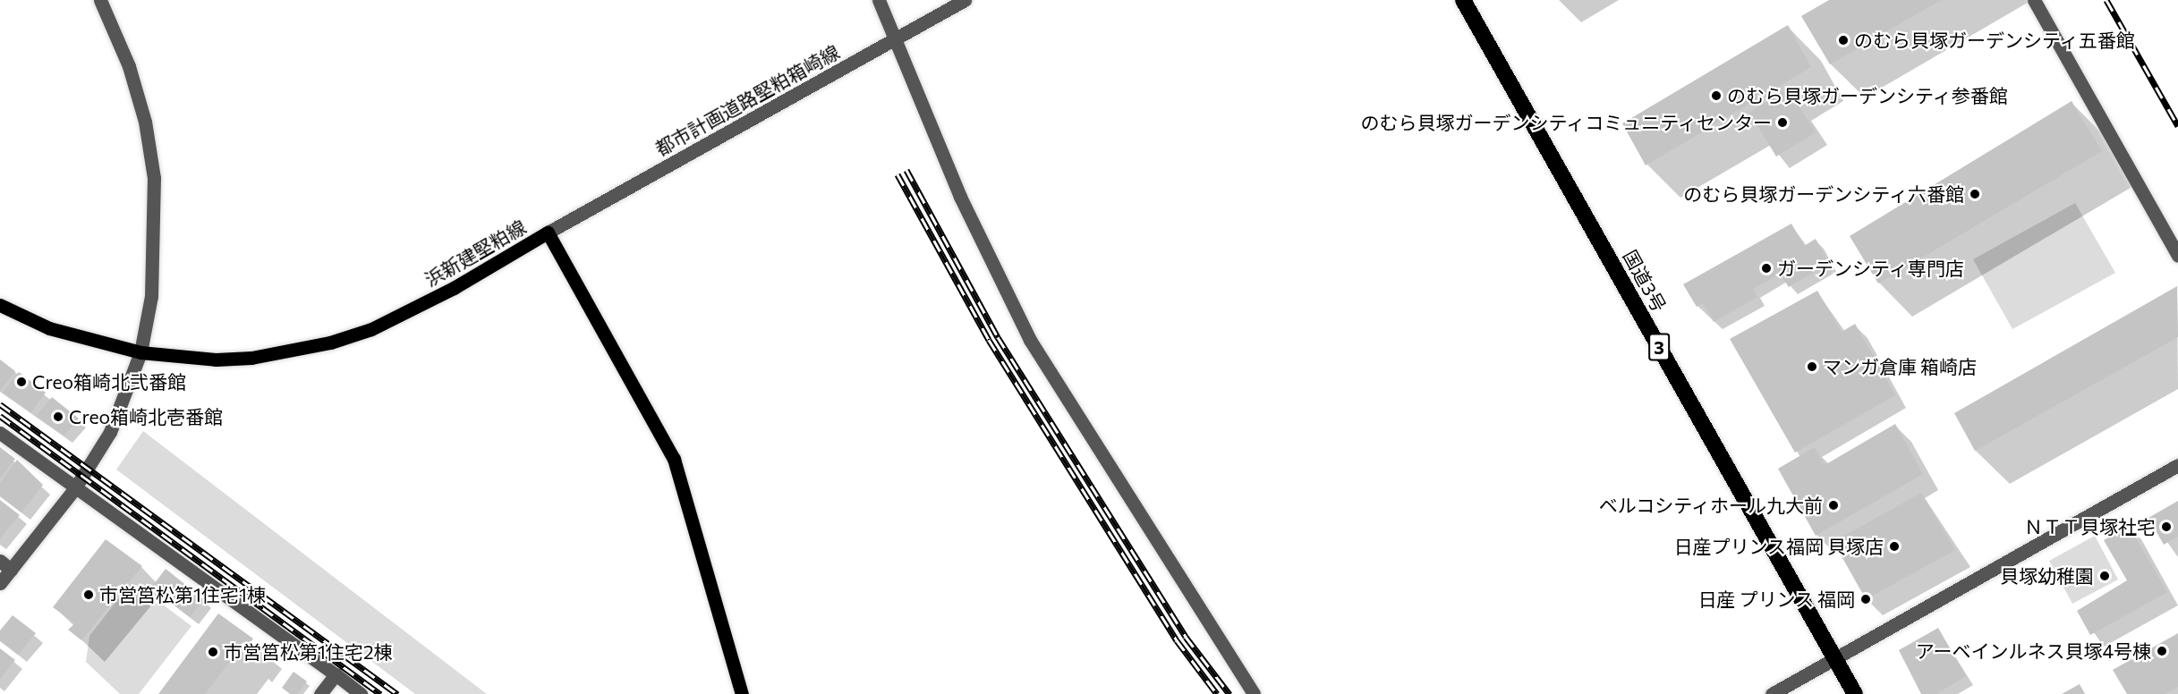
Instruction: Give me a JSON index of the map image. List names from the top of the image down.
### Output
{
  "streets": {
    "highway": ["国道3号", "3"],
    "main road": ["浜新建堅粕線"],
    "street": ["都市計画道路堅粕箱崎線"]
  },
  "crossings": [
    ["都市計画道路堅粕箱崎線", "浜新建堅粕線"]
  ],
  "places": [
    "のむら貝塚ガーデンシティ五番館",
    "のむら貝塚ガーデンシティ参番館",
    "のむら貝塚ガーデンシティコミュニティセンター",
    "のむら貝塚ガーデンシティ六番館",
    "ガーデンシティ専門店",
    "マンガ倉庫 箱崎店",
    "Creo箱崎北弐番館",
    "Creo箱崎北壱番館",
    "ベルコシティホール九大前",
    "ＮＴＴ貝塚社宅",
    "日産プリンス福岡 貝塚店",
    "貝塚幼稚園",
    "市営筥松第1住宅1棟",
    "日産 プリンス 福岡",
    "アーベインルネス貝塚4号棟",
    "市営筥松第1住宅2棟"
  ]
}
